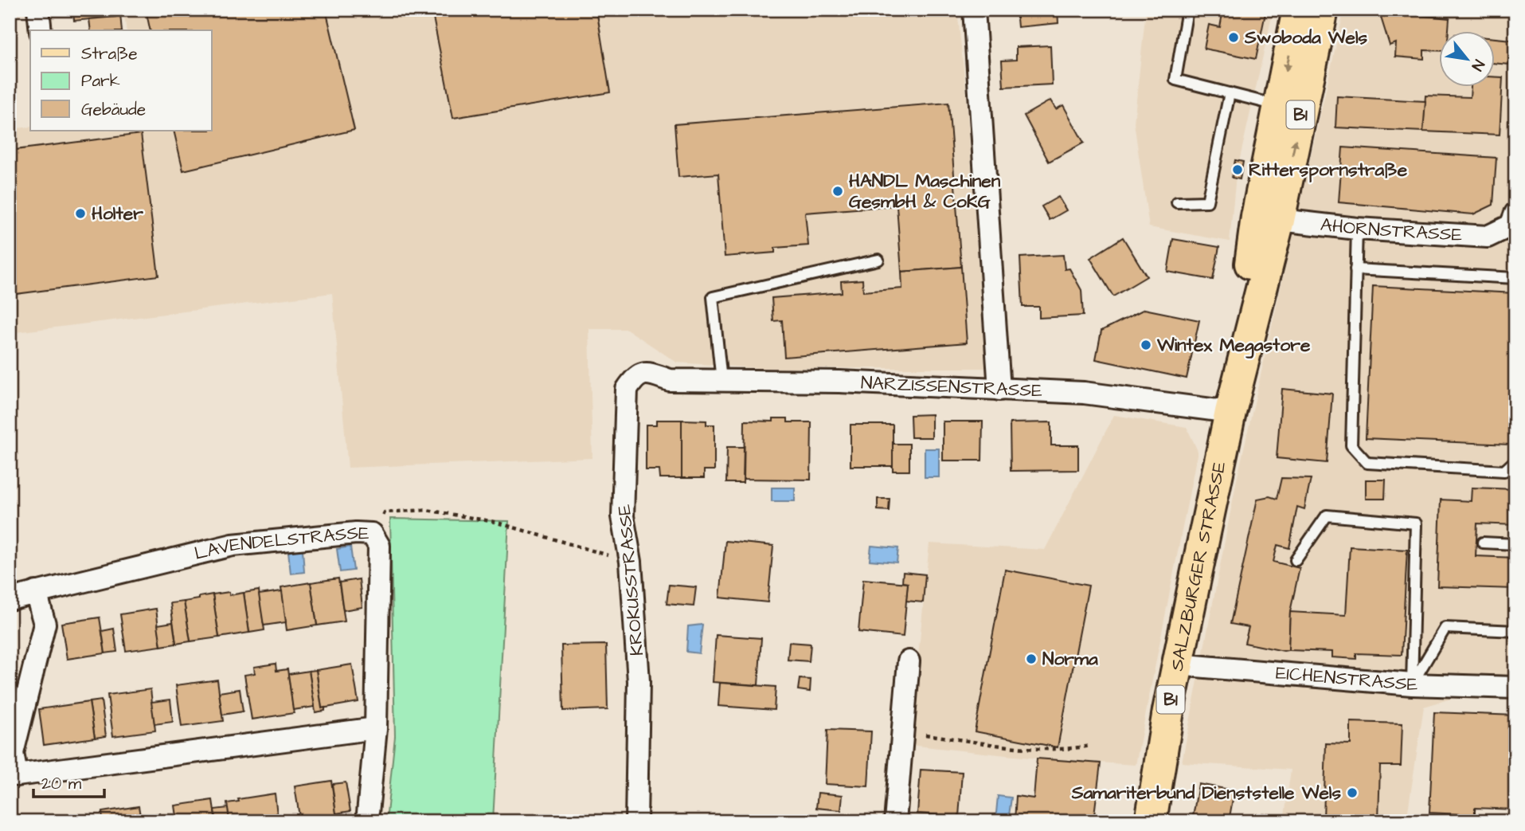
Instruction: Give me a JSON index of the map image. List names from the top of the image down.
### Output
{
  "streets": {
    "main road": ["B1", "SALZBURGER STRASSE"],
    "street": [
      "AHORNSTRASSE",
      "NARZISSENSTRASSE",
      "LAVENDELSTRASSE",
      "KROKUSSTRASSE",
      "EICHENSTRASSE"
    ]
  },
  "crossings": [
    ["AHORNSTRASSE", "SALZBURGER STRASSE"],
    ["NARZISSENSTRASSE", "SALZBURGER STRASSE"],
    ["NARZISSENSTRASSE", "KROKUSSTRASSE"],
    ["SALZBURGER STRASSE", "EICHENSTRASSE"]
  ],
  "places": [
    "Swoboda Wels",
    "Ritterspornstraße",
    "HANDL Maschinen GesmbH & CoKG",
    "Holter",
    "Wintex Megastore",
    "Norma",
    "Samariterbund Dienststelle Wels"
  ],
  "legend": ["Straße", "Park", "Gebäude"],
  "scale_bar": "20 m",
  "north": "bottom right"
}
